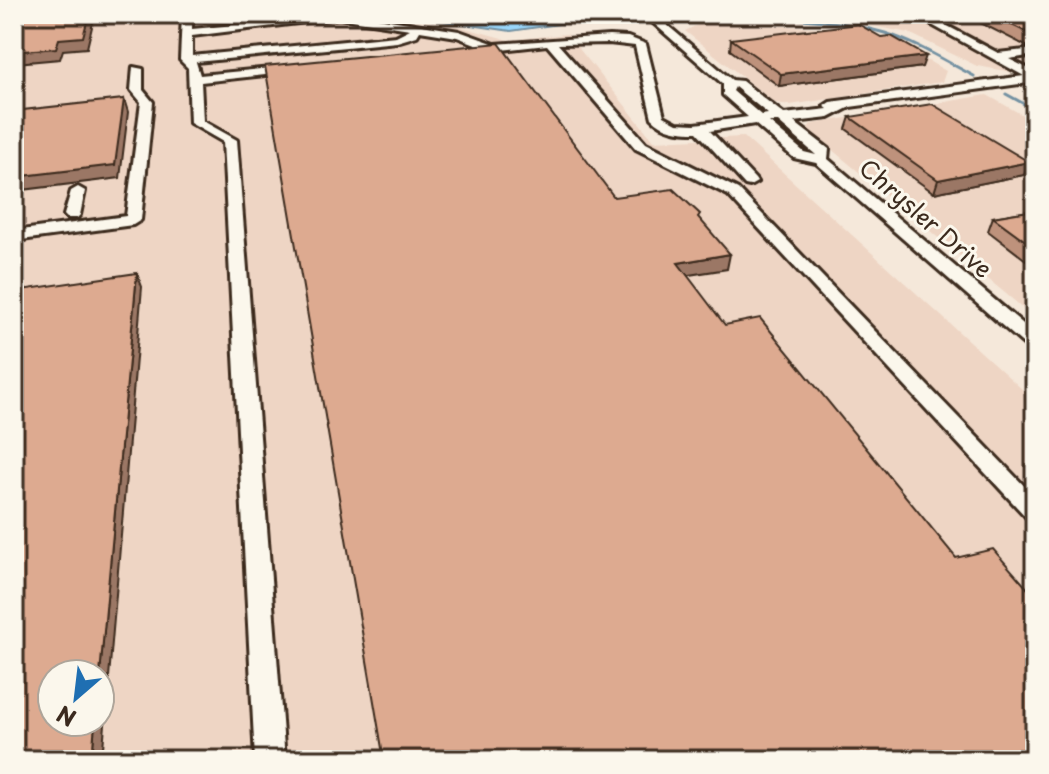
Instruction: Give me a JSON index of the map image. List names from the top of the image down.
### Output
{
  "streets": {
    "street": ["Chrysler Drive"]
  },
  "north": "bottom left"
}
